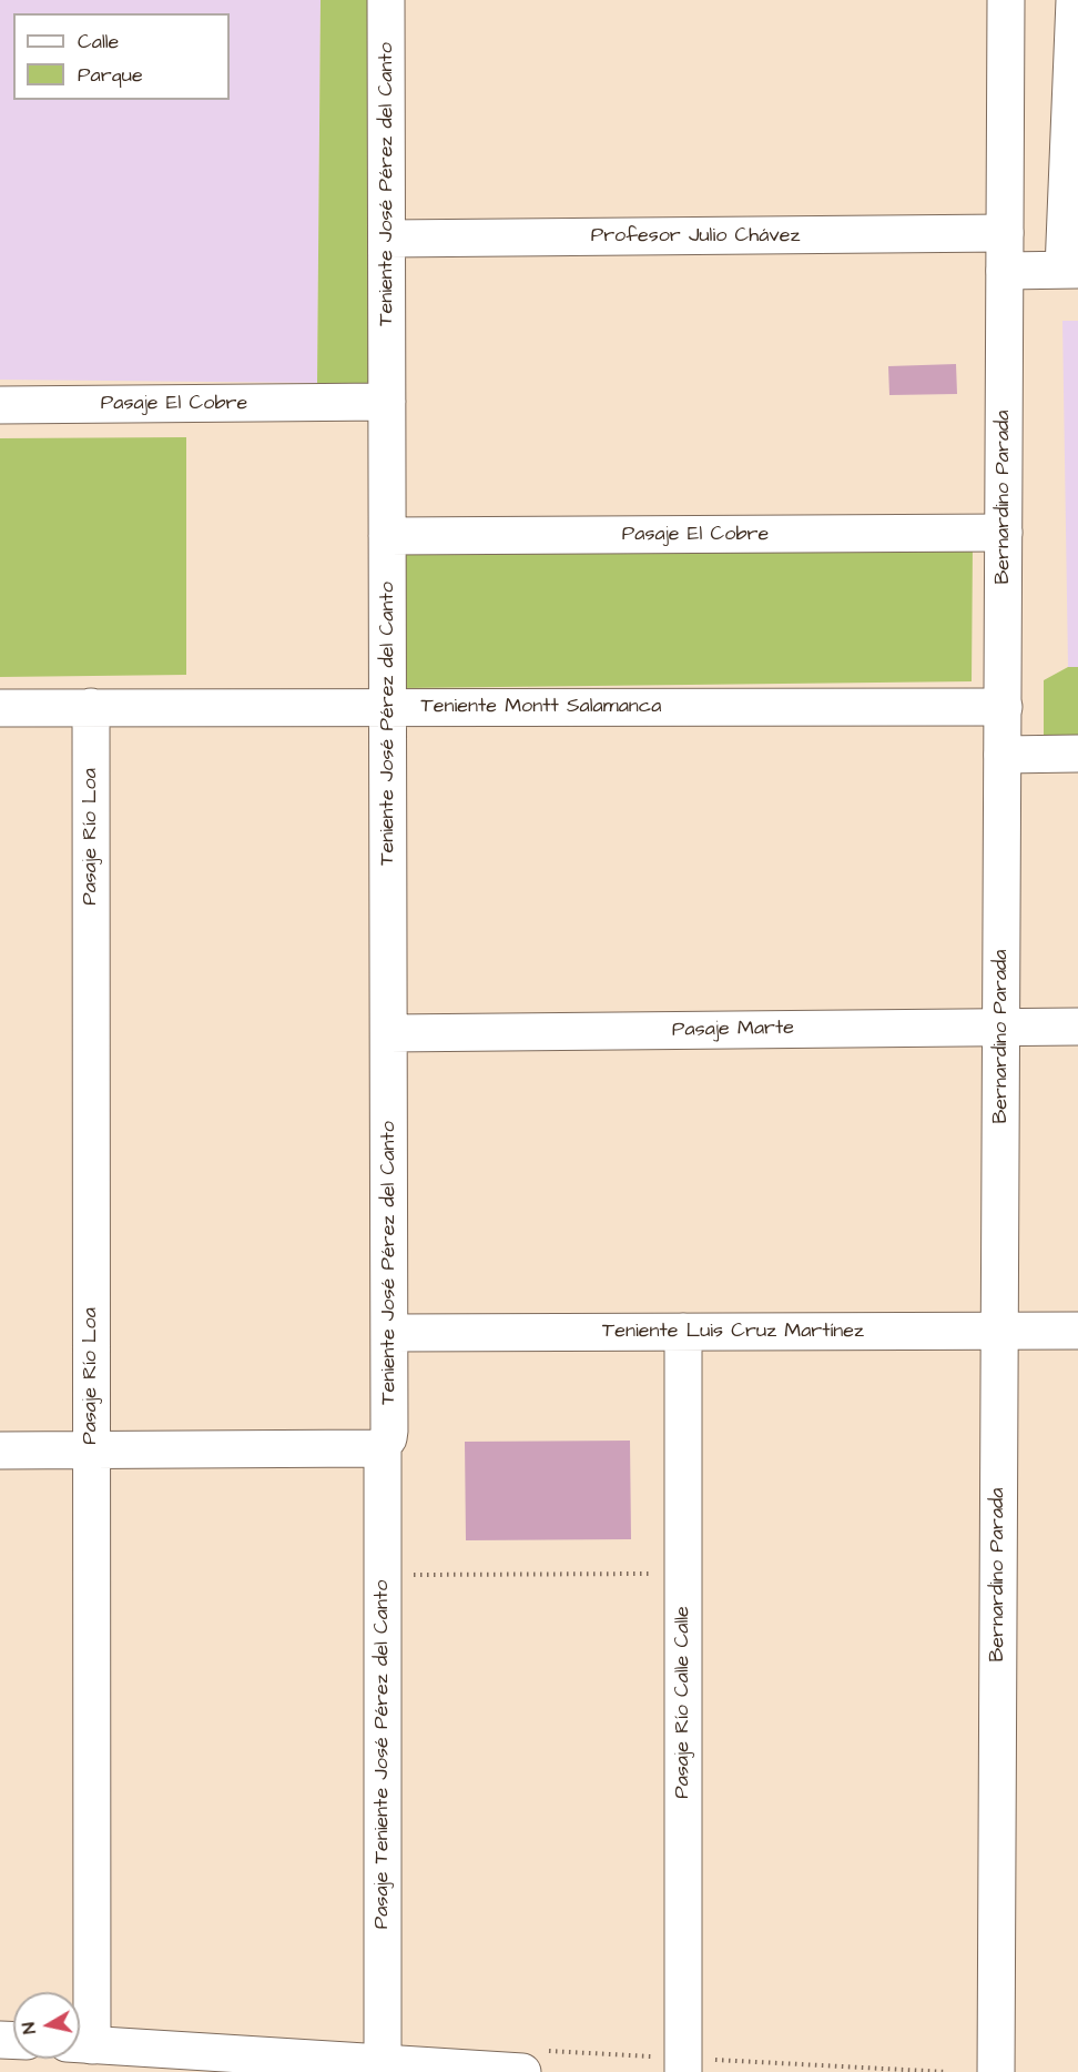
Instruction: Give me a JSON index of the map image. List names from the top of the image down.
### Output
{
  "streets": {
    "street": [
      "Teniente José Pérez del Canto",
      "Profesor Julio Chávez",
      "Pasaje El Cobre",
      "Bernardino Parada",
      "Teniente Montt Salamanca",
      "Pasaje Río Loa",
      "Pasaje Marte",
      "Teniente Luis Cruz Martínez",
      "Pasaje Río Calle Calle",
      "Pasaje Teniente José Pérez del Canto"
    ]
  },
  "crossings": [
    ["Teniente José Pérez del Canto", "Profesor Julio Chávez"],
    ["Teniente José Pérez del Canto", "Pasaje El Cobre"],
    ["Teniente José Pérez del Canto", "Teniente Montt Salamanca"],
    ["Teniente José Pérez del Canto", "Pasaje Marte"],
    ["Teniente José Pérez del Canto", "Teniente Luis Cruz Martínez"],
    ["Teniente José Pérez del Canto", "Pasaje Teniente José Pérez del Canto"],
    ["Profesor Julio Chávez", "Bernardino Parada"],
    ["Pasaje El Cobre", "Bernardino Parada"],
    ["Bernardino Parada", "Teniente Montt Salamanca"],
    ["Bernardino Parada", "Pasaje Marte"],
    ["Bernardino Parada", "Teniente Luis Cruz Martínez"],
    ["Teniente Montt Salamanca", "Pasaje Río Loa"],
    ["Teniente Luis Cruz Martínez", "Pasaje Río Calle Calle"]
  ],
  "legend": ["Calle", "Parque"],
  "north": "left"
}
